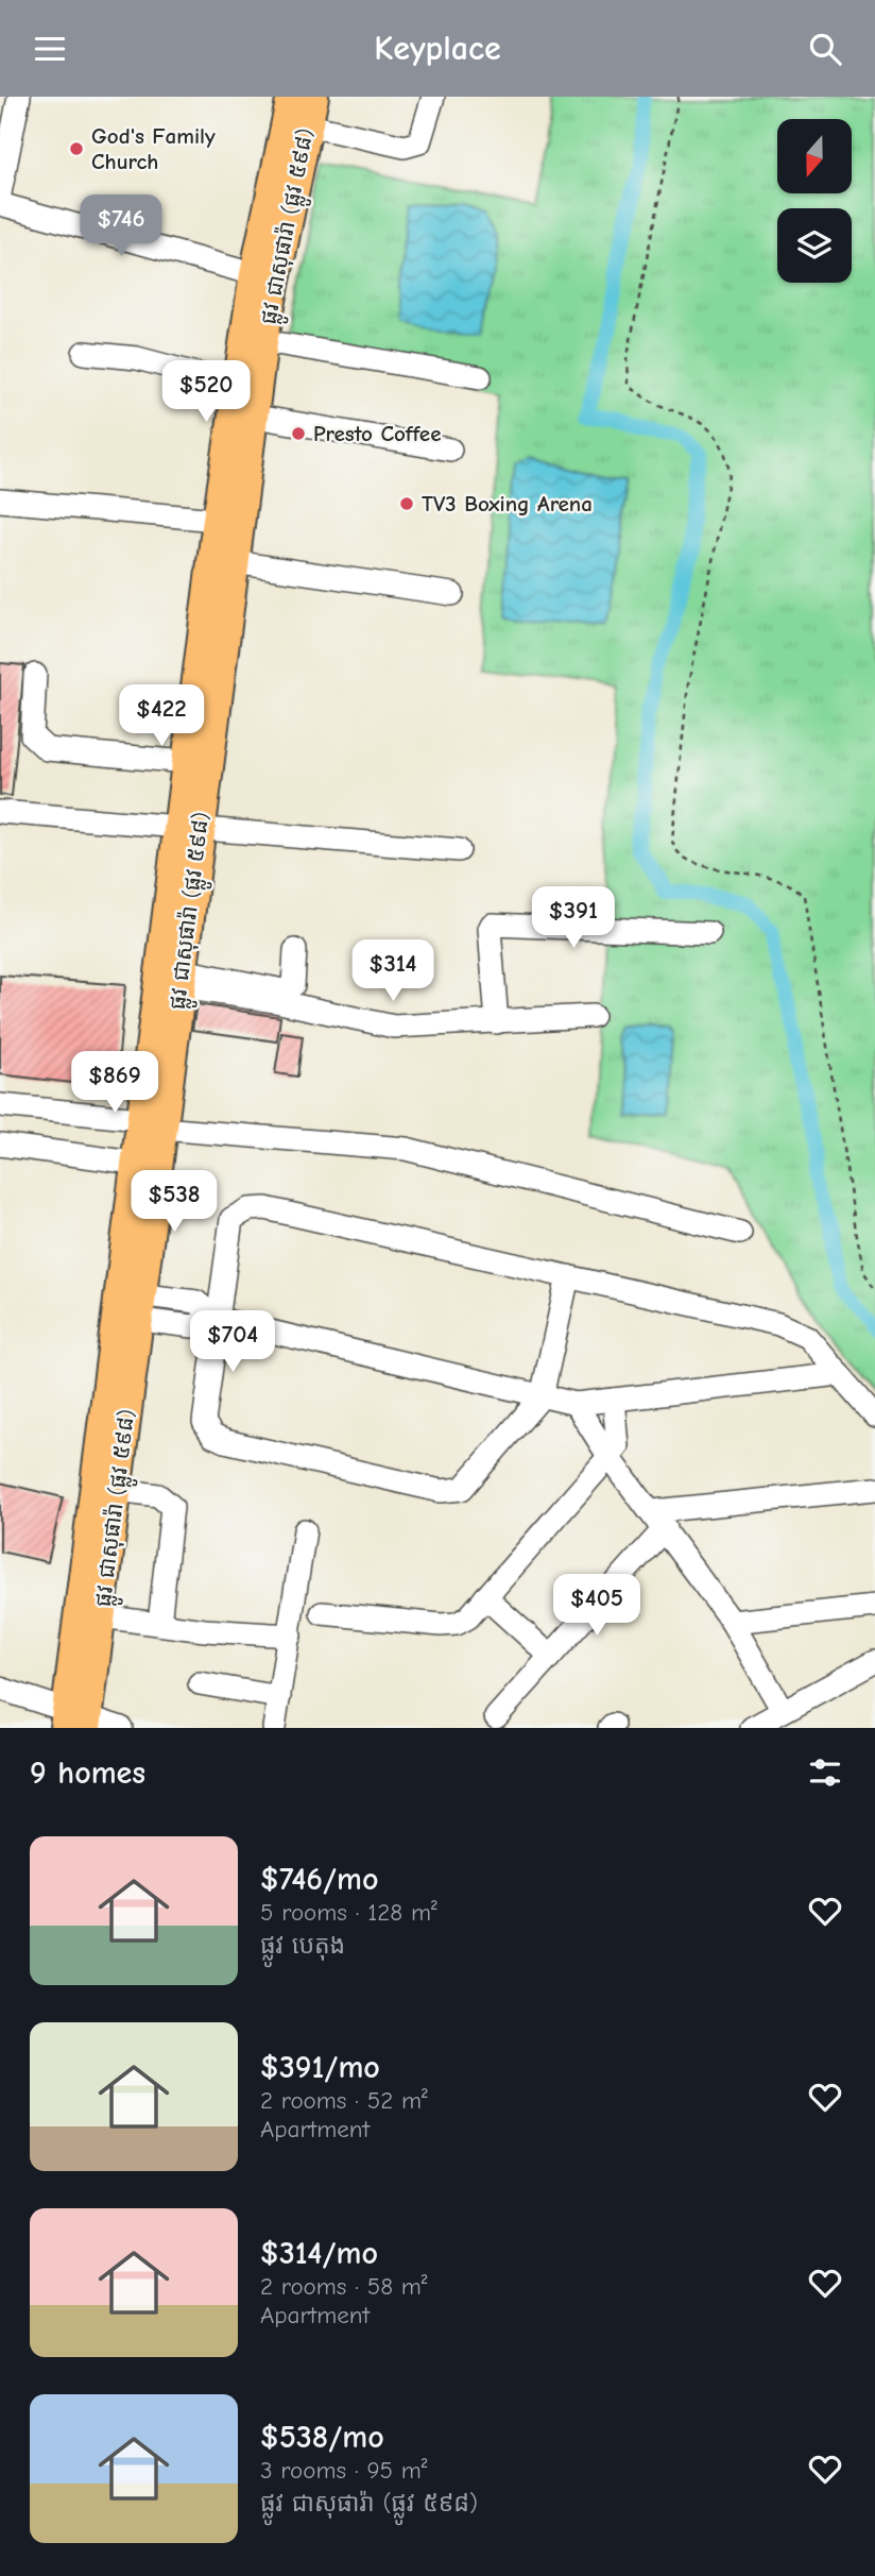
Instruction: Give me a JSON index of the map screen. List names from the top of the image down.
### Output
{
  "streets": {
    "main road": ["ផ្លូវ ជាសុផារ៉ា (ផ្លូវ ៥៩៨)"]
  },
  "places": ["God's Family Church", "Presto Coffee", "TV3 Boxing Arena"],
  "north": "bottom",
  "page": {
    "header": "Keyplace",
    "price": [
      "$746",
      "$520",
      "$422",
      "$391",
      "$314",
      "$869",
      "$538",
      "$704",
      "$405"
    ],
    "heading": "9 homes",
    "list": [
      {
        "name": "$746/mo",
        "note": "5 rooms · 128 m² · ផ្លូវ បេតុង"
      },
      {
        "name": "$391/mo",
        "note": "2 rooms · 52 m² · Apartment"
      },
      {
        "name": "$314/mo",
        "note": "2 rooms · 58 m² · Apartment"
      },
      {
        "name": "$538/mo",
        "note": "3 rooms · 95 m² · ផ្លូវ ជាសុផារ៉ា (ផ្លូវ ៥៩៨)"
      }
    ]
  }
}
